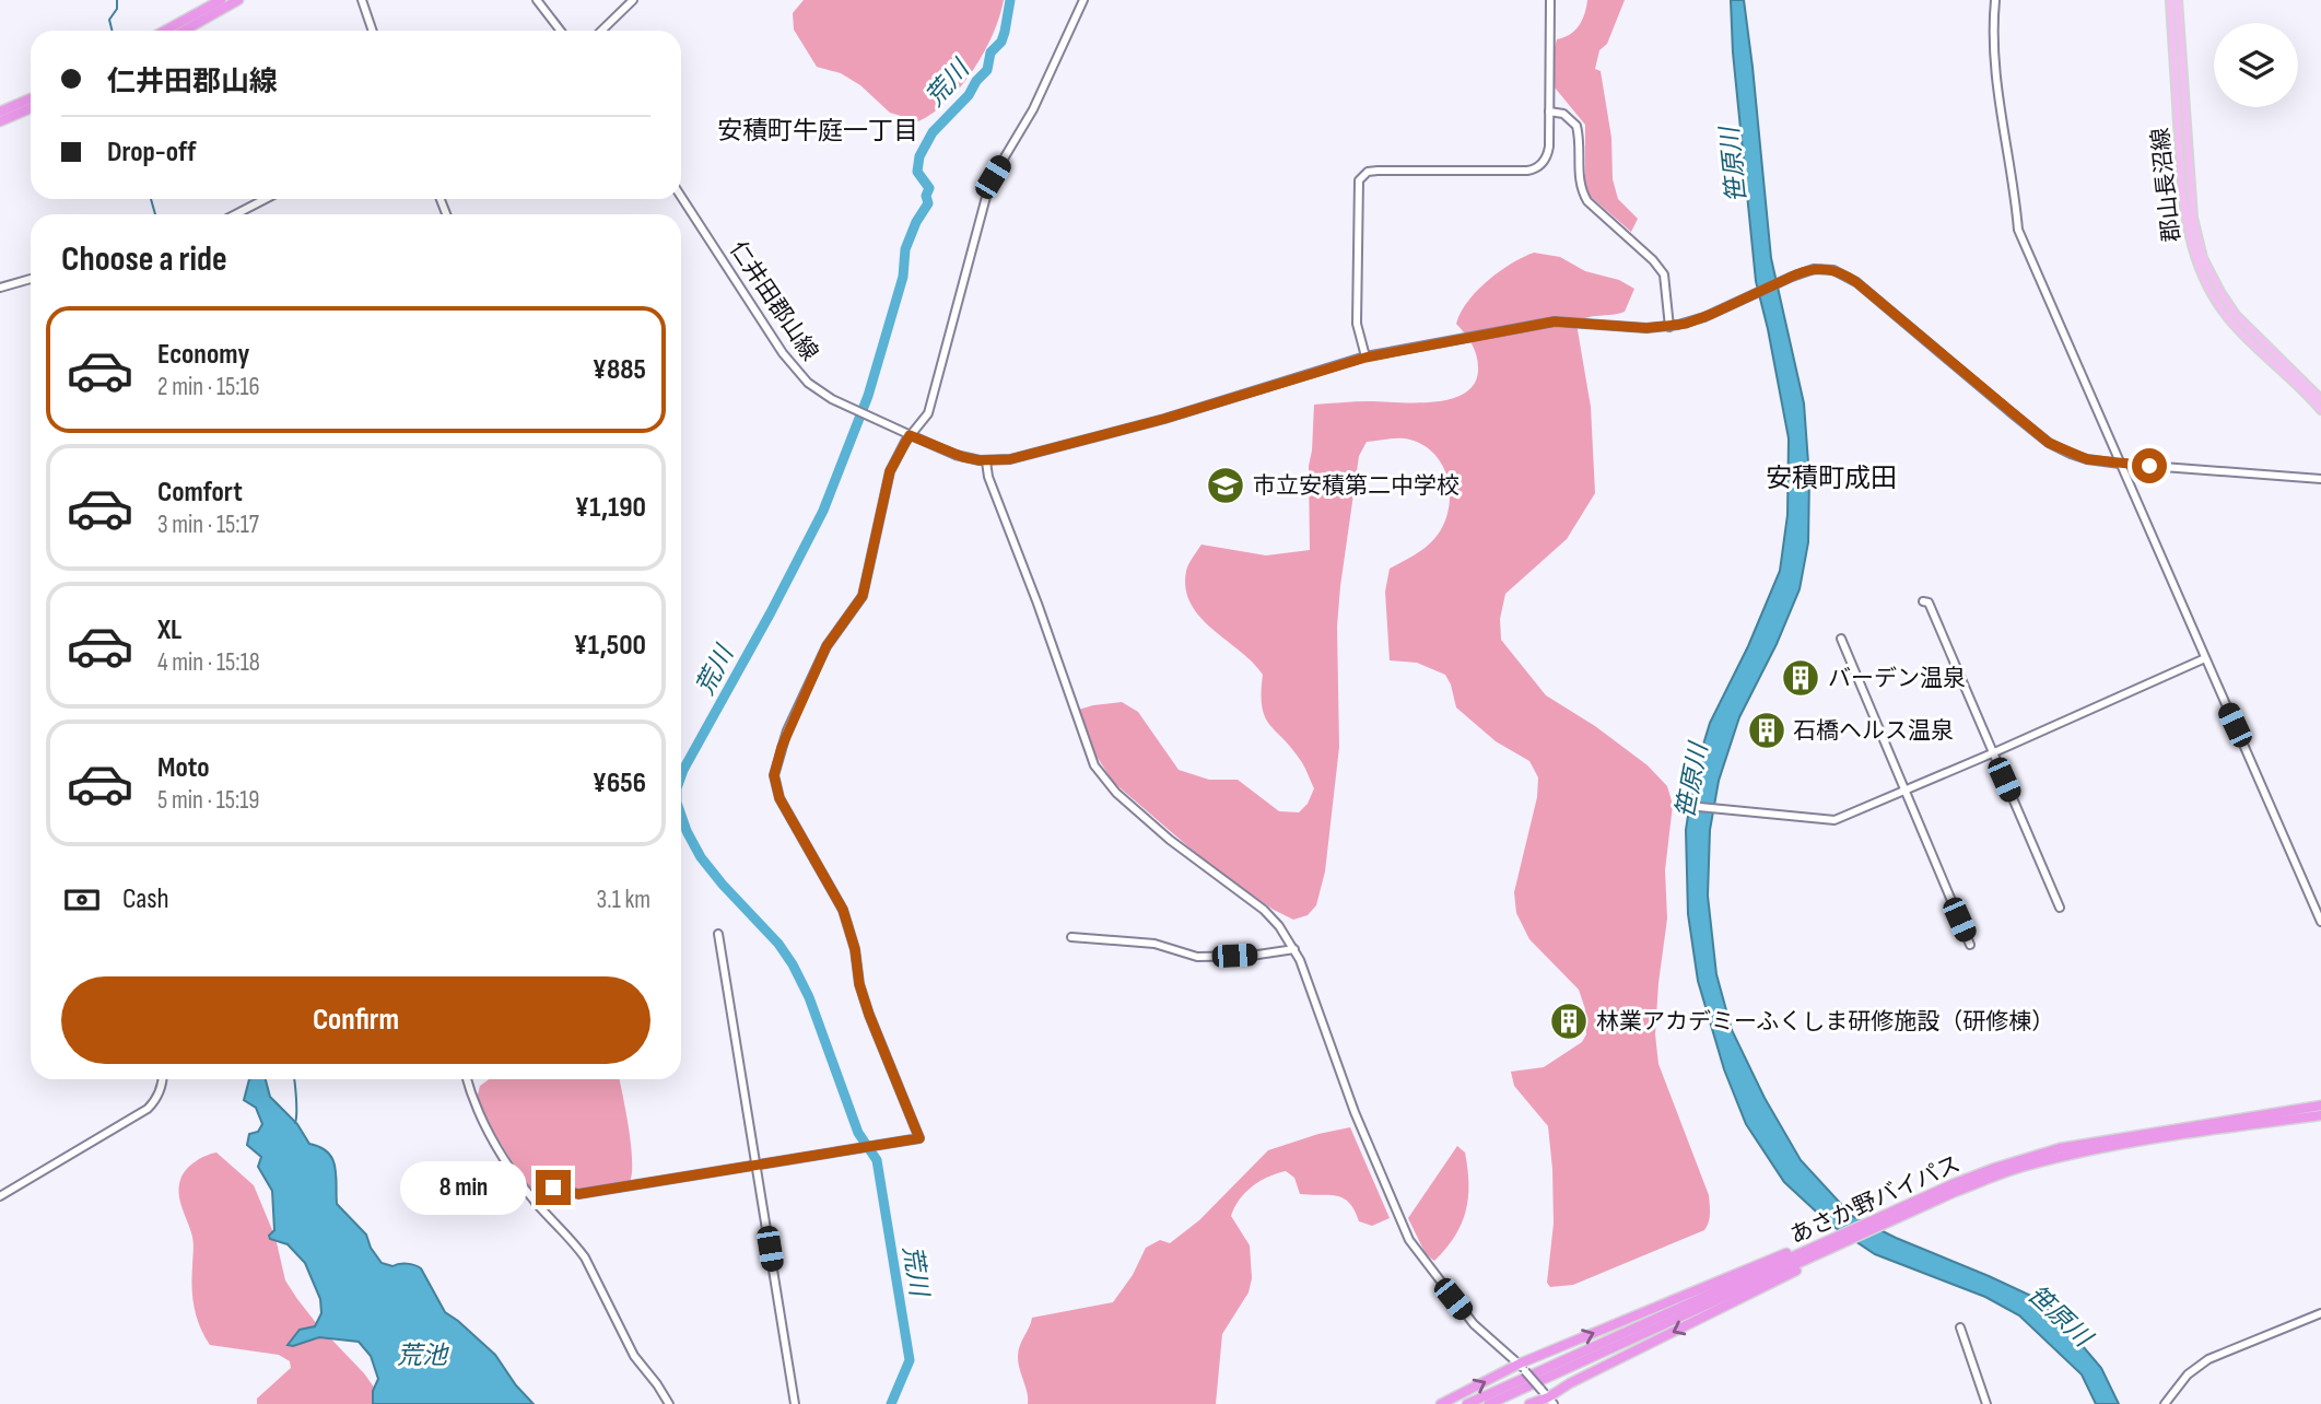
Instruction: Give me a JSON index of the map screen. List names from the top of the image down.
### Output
{
  "streets": {
    "highway": ["あさか野バイパス"],
    "main road": ["郡山長沼線"],
    "street": ["仁井田郡山線"]
  },
  "districts": ["安積町牛庭一丁目", "安積町成田"],
  "water": ["荒川", "笹原川", "荒池"],
  "places": {
    "school or university": ["市立安積第二中学校"],
    "building": ["バーデン温泉", "石橋ヘルス温泉", "林業アカデミーふくしま研修施設（研修棟）"]
  },
  "page": {
    "banner": ["仁井田郡山線", "Drop-off"],
    "heading": "Choose a ride",
    "list": [
      {
        "name": "Economy",
        "note": "2 min · 15:16",
        "value": "¥885"
      },
      {
        "name": "Comfort",
        "note": "3 min · 15:17",
        "value": "¥1,190"
      },
      {
        "name": "XL",
        "note": "4 min · 15:18",
        "value": "¥1,500"
      },
      {
        "name": "Moto",
        "note": "5 min · 15:19",
        "value": "¥656"
      }
    ],
    "pay": ["Cash", "3.1 km"],
    "buttons": "Confirm",
    "bubble": "8 min"
  }
}
